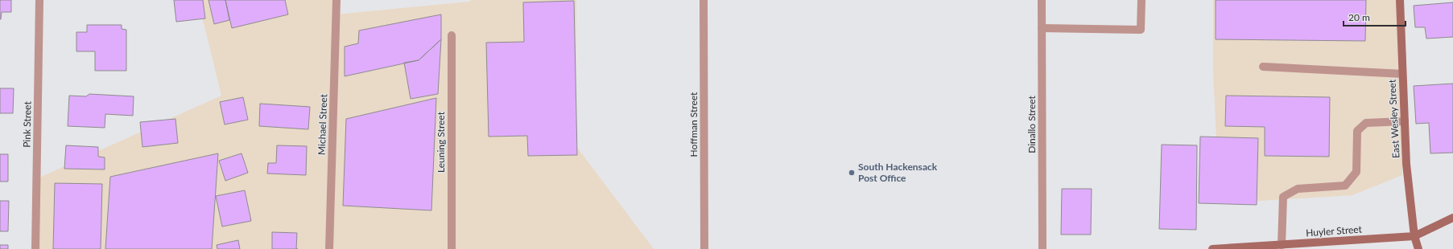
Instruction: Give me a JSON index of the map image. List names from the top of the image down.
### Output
{
  "streets": {
    "street": [
      "East Wesley Street",
      "Pink Street",
      "Michael Street",
      "Hoffman Street",
      "Dinallo Street",
      "Leuning Street",
      "Huyler Street"
    ]
  },
  "crossings": [
    ["East Wesley Street", "Huyler Street"]
  ],
  "places": ["South Hackensack Post Office"],
  "scale_bar": "20 m"
}
